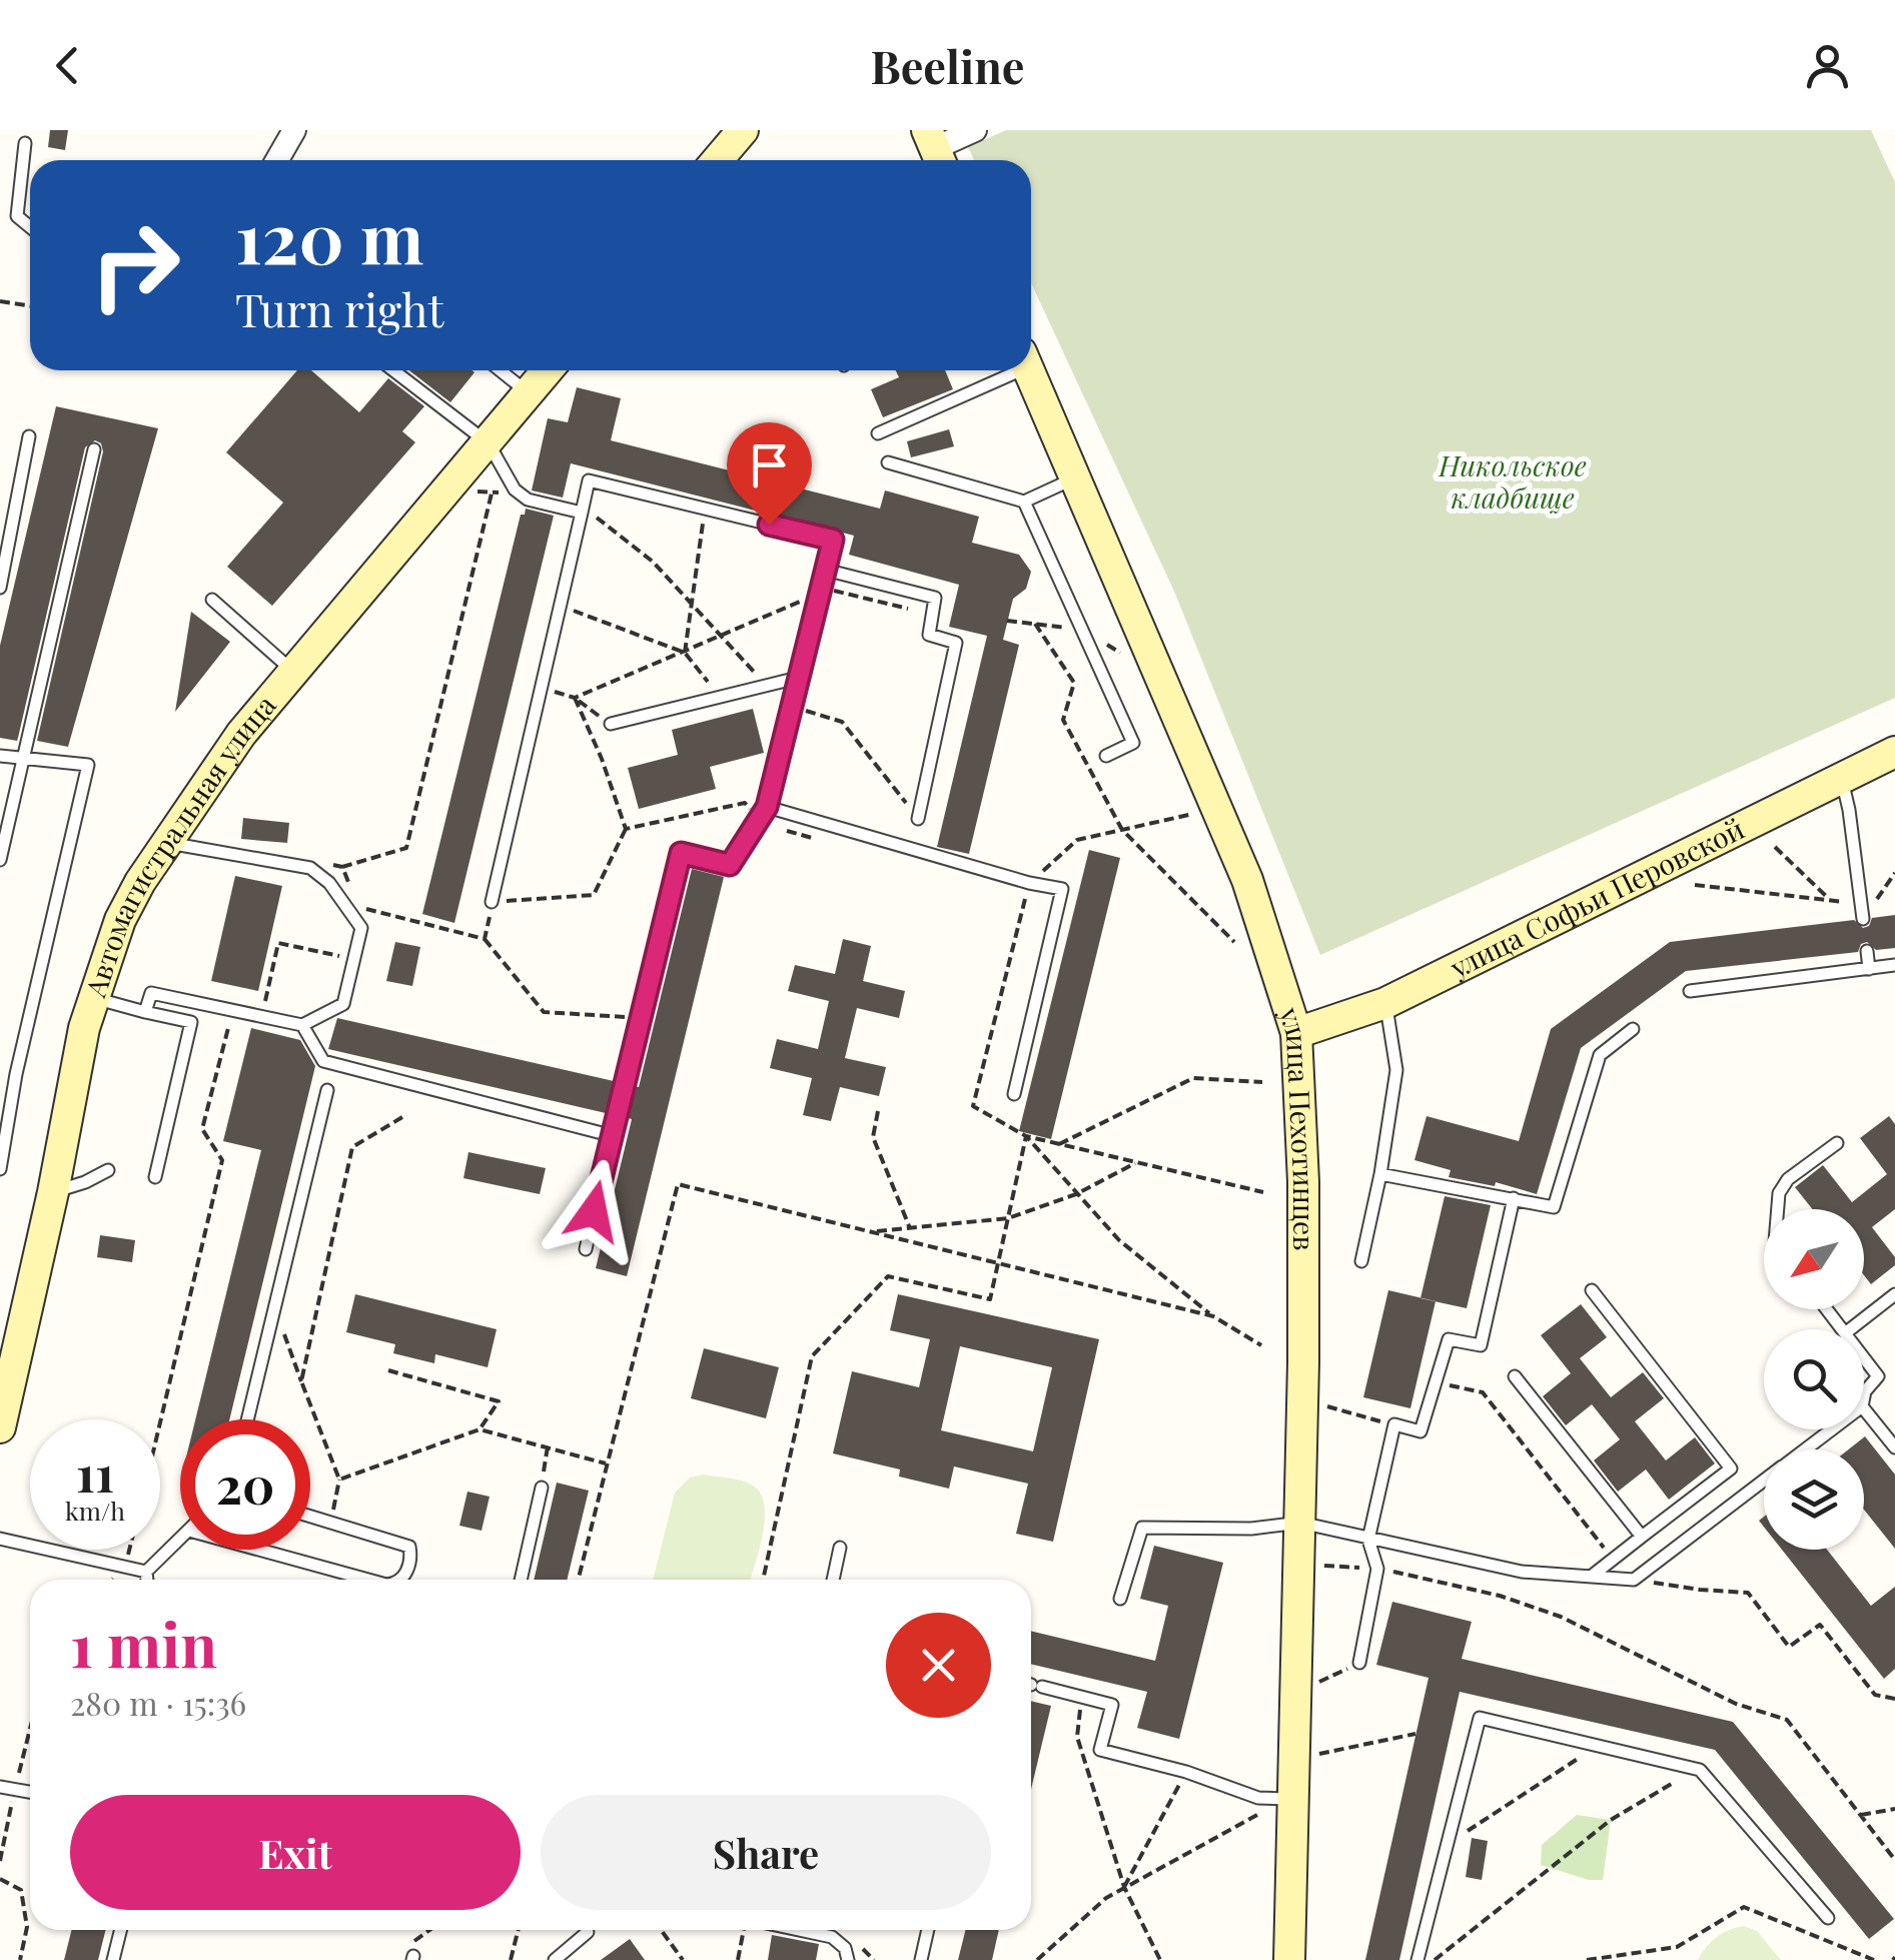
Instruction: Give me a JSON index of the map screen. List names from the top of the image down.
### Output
{
  "streets": {
    "main road": ["Автомагистральная улица", "улица Софьи Перовской", "улица Пехотинцев"]
  },
  "crossings": [
    ["улица Софьи Перовской", "улица Пехотинцев"]
  ],
  "parks": ["Никольское кладбище"],
  "north": "bottom left",
  "page": {
    "header": "Beeline",
    "turn": ["120 m", "Turn right"],
    "speed": "11 km/h",
    "limit": "20",
    "heading": ["1 min", "280 m · 15:36"],
    "buttons": ["Exit", "Share"]
  }
}
